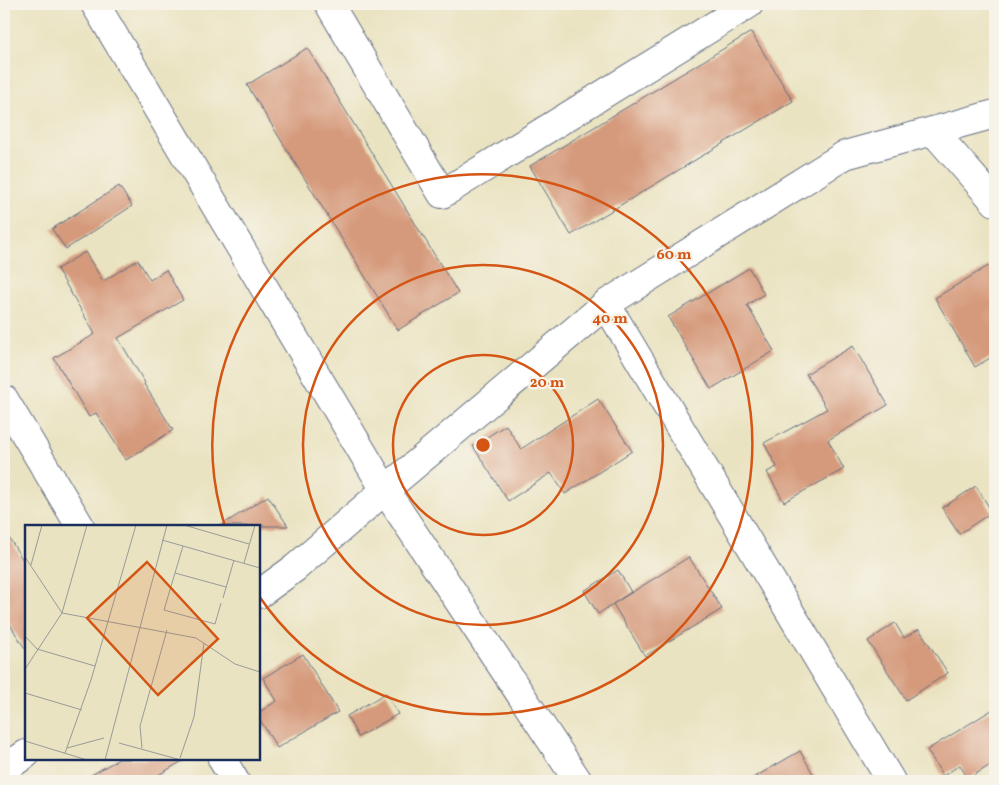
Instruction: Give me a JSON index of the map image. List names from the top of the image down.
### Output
{
  "rings": ["60 m", "40 m", "20 m"]
}
